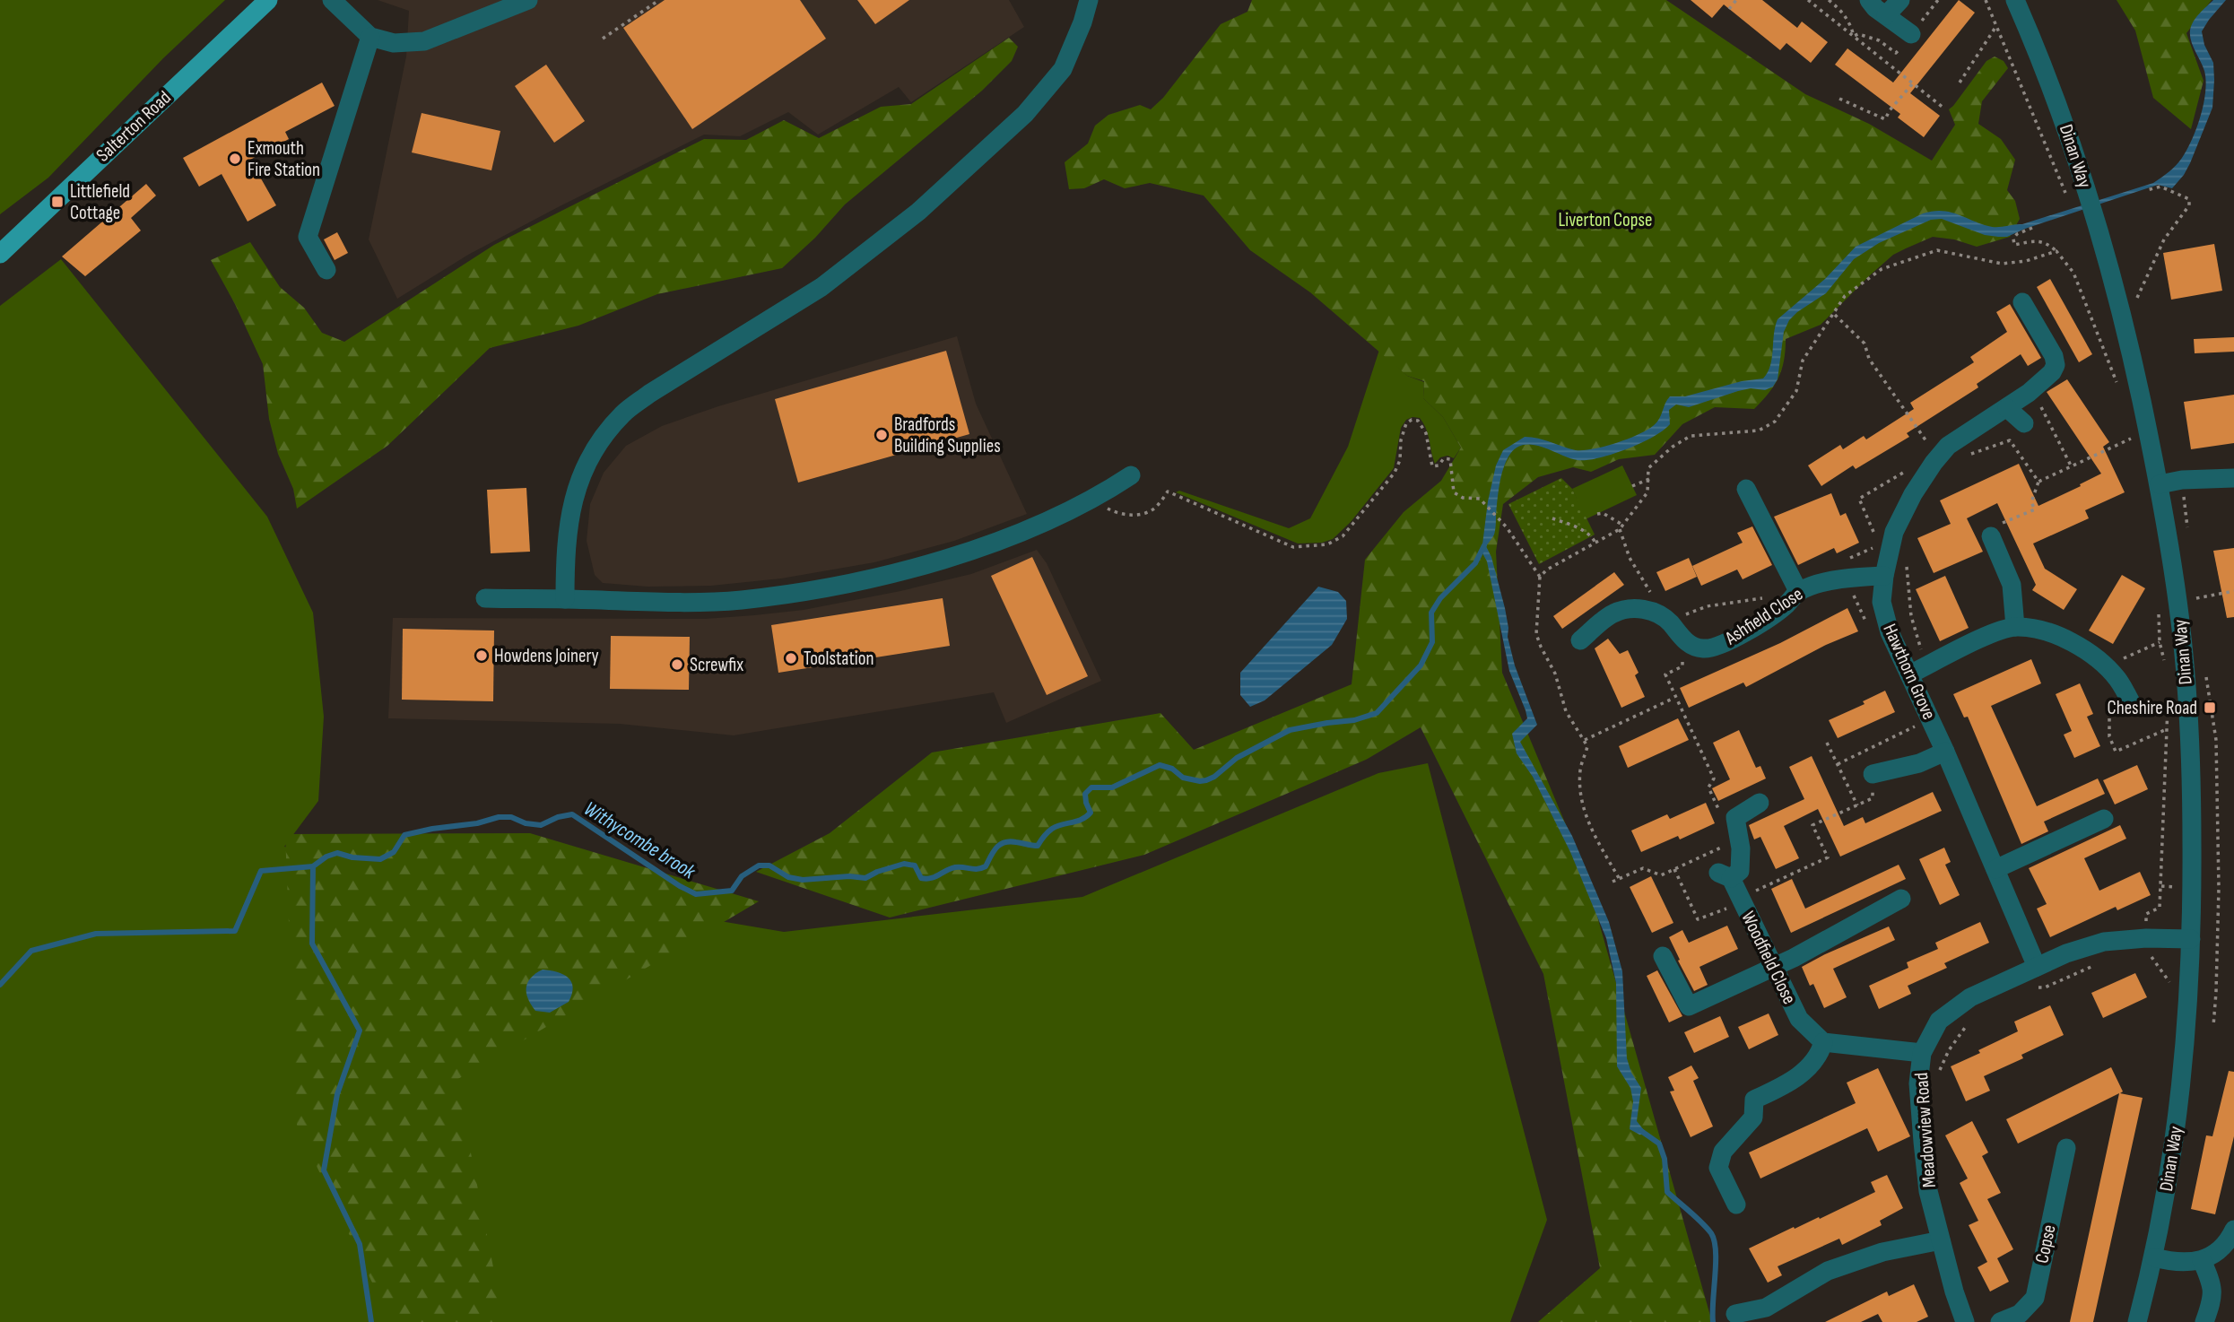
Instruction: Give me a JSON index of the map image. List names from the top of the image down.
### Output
{
  "streets": {
    "main road": ["Salterton Road"],
    "street": [
      "Dinan Way",
      "Ashfield Close",
      "Hawthorn Grove",
      "Woodfield Close",
      "Meadowview Road",
      "Copse"
    ]
  },
  "crossings": [
    ["Dinan Way", "Meadowview Road"],
    ["Ashfield Close", "Hawthorn Grove"],
    ["Hawthorn Grove", "Meadowview Road"]
  ],
  "water": ["Withycombe brook"],
  "parks": ["Liverton Copse"],
  "places": {
    "other": [
      "Exmouth Fire Station",
      "Bradfords Building Supplies",
      "Howdens Joinery",
      "Toolstation",
      "Screwfix"
    ],
    "transit": ["Littlefield Cottage", "Cheshire Road"]
  }
}
